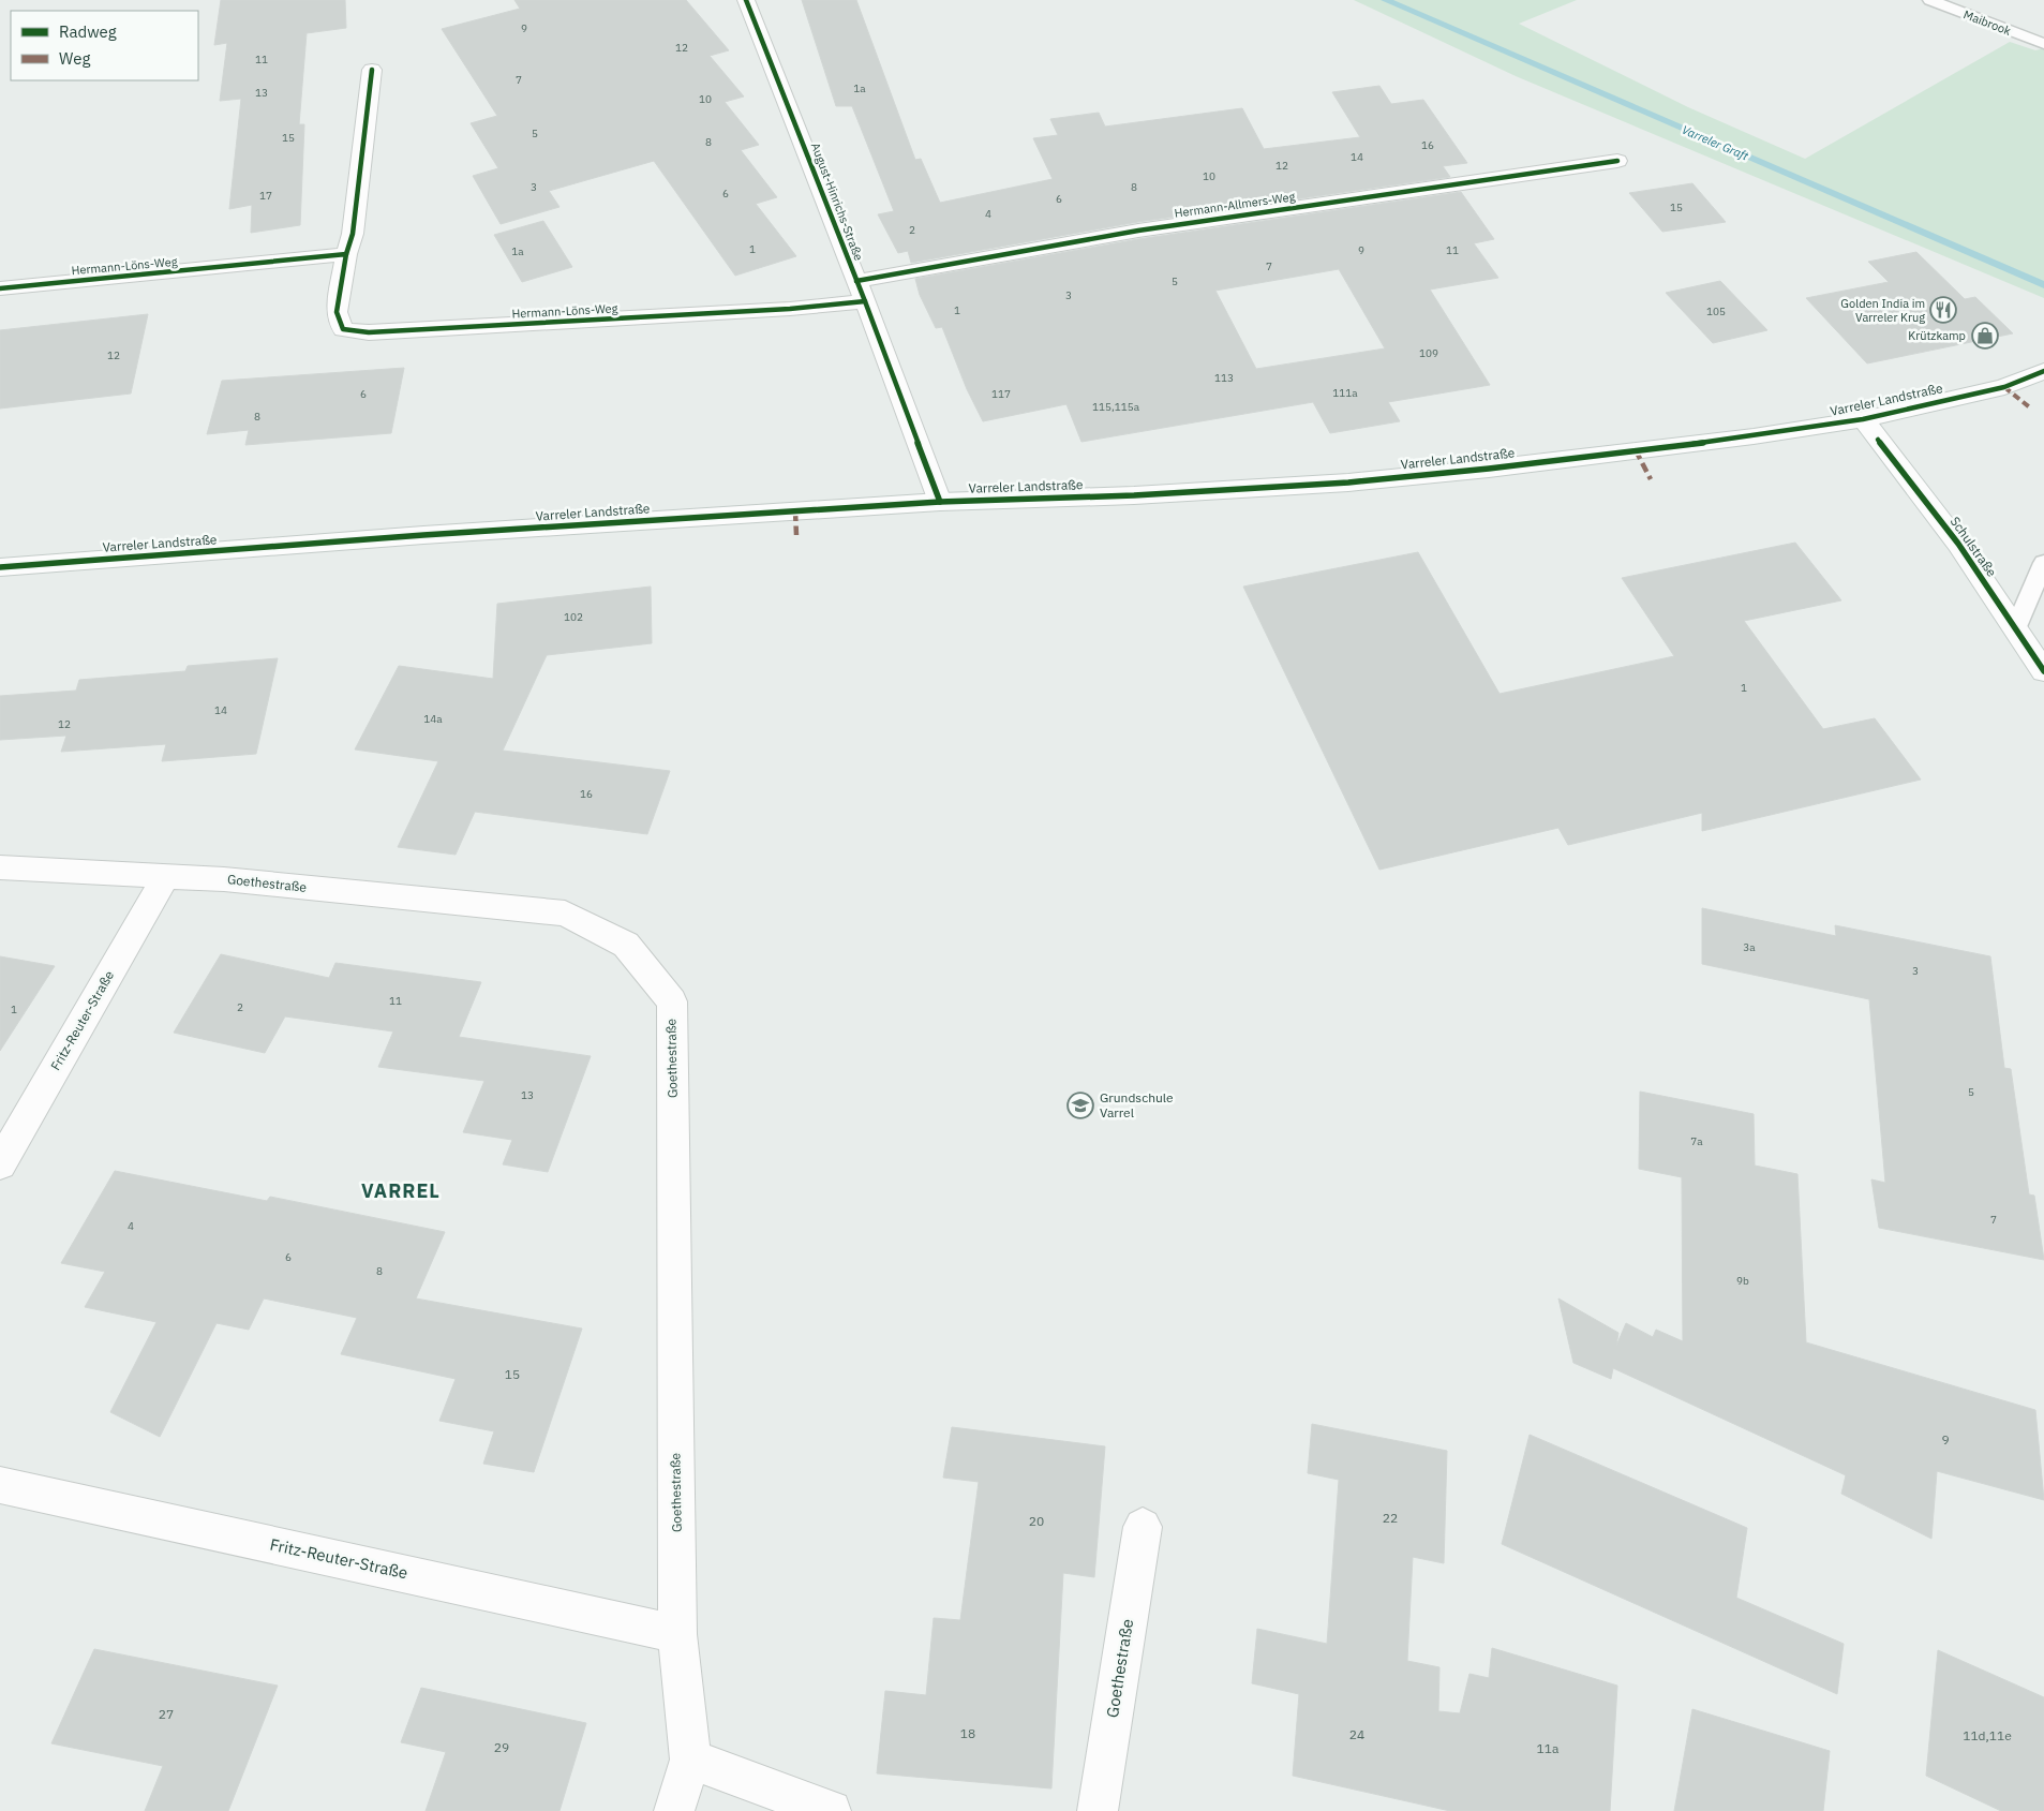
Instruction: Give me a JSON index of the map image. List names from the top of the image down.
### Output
{
  "streets": {
    "street": [
      "August-Hinrichs-Straße",
      "Hermann-Allmers-Weg",
      "Hermann-Löns-Weg",
      "Varreler Landstraße",
      "Schulstraße",
      "Goethestraße",
      "Fritz-Reuter-Straße"
    ],
    "lane": ["Maibrook"]
  },
  "crossings": [
    ["August-Hinrichs-Straße", "Hermann-Allmers-Weg"],
    ["August-Hinrichs-Straße", "Hermann-Löns-Weg"],
    ["August-Hinrichs-Straße", "Varreler Landstraße"],
    ["Hermann-Allmers-Weg", "Hermann-Löns-Weg"],
    ["Varreler Landstraße", "Schulstraße"],
    ["Goethestraße", "Fritz-Reuter-Straße"]
  ],
  "districts": ["VARREL"],
  "water": ["Varreler Graft"],
  "places": {
    "restaurant": ["Golden India im Varreler Krug"],
    "shop": ["Krützkamp"],
    "school or university": ["Grundschule Varrel"]
  },
  "house_numbers": [
    "9",
    "12",
    "11",
    "7",
    "1a",
    "13",
    "10",
    "5",
    "15",
    "8",
    "16",
    "14",
    "12",
    "10",
    "3",
    "8",
    "6",
    "17",
    "6",
    "15",
    "4",
    "2",
    "1",
    "9",
    "11",
    "1a",
    "7",
    "5",
    "3",
    "1",
    "105",
    "109",
    "12",
    "113",
    "111a",
    "6",
    "117",
    "115,115a",
    "8",
    "102",
    "1",
    "14",
    "14a",
    "12",
    "16",
    "3a",
    "3",
    "11",
    "2",
    "1",
    "5",
    "13",
    "7a",
    "7",
    "4",
    "6",
    "8",
    "9b",
    "15",
    "9",
    "22",
    "20",
    "27",
    "18",
    "24",
    "11d,11e",
    "29",
    "11a"
  ],
  "legend": ["Radweg", "Weg"]
}
